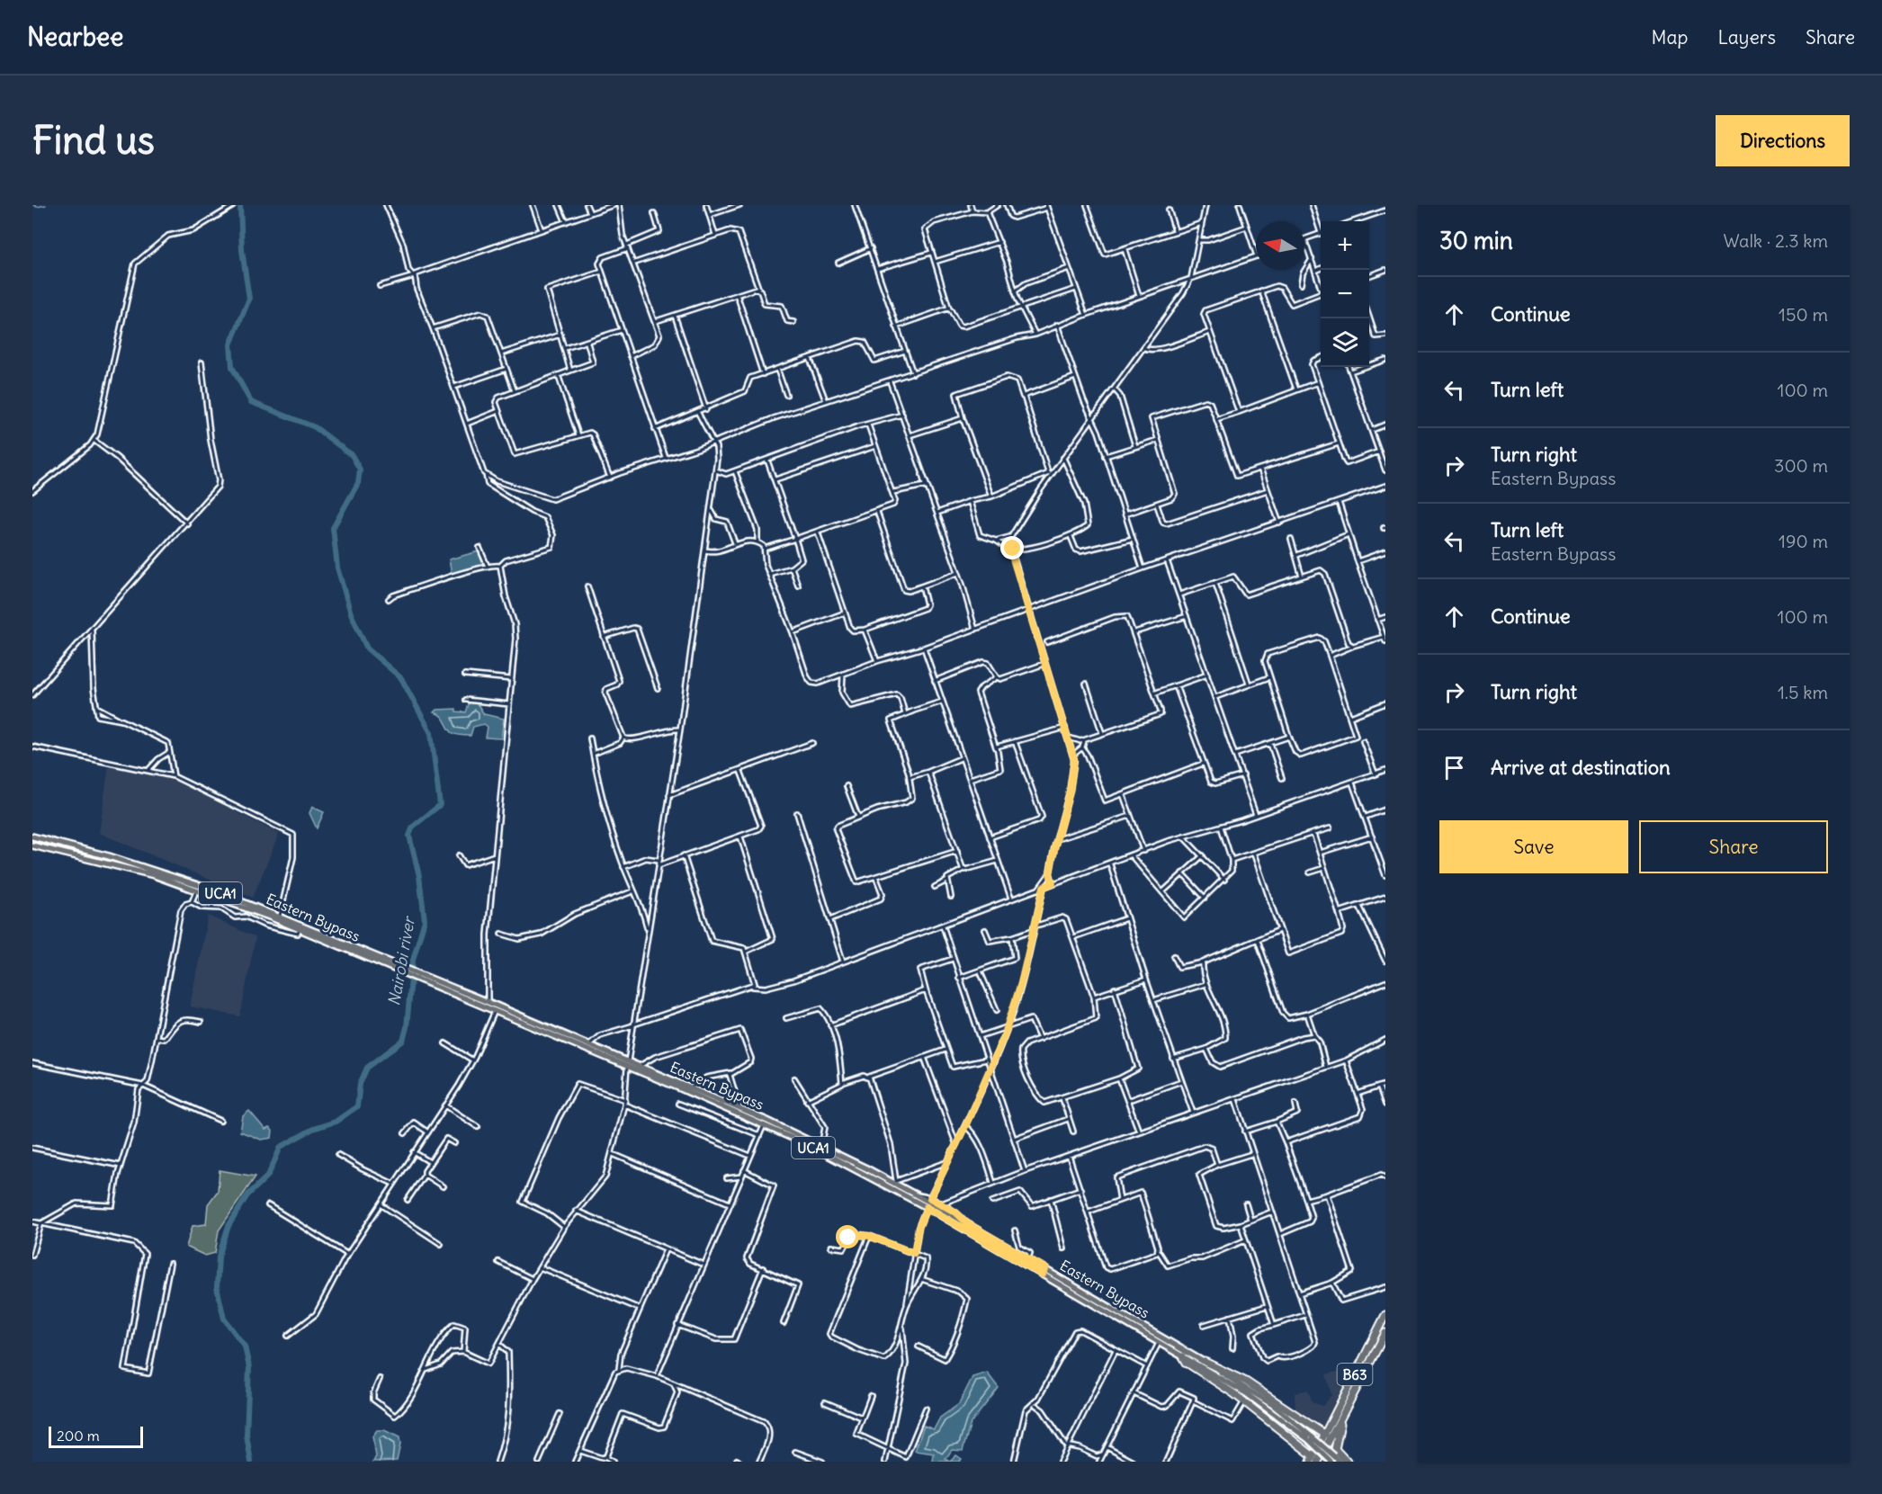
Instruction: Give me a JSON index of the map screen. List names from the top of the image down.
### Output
{
  "streets": {
    "highway": ["B63"],
    "main road": ["UCA1", "Eastern Bypass"]
  },
  "water": ["Nairobi river"],
  "scale_bar": "200 m",
  "north": "left",
  "page": {
    "header": "Nearbee",
    "nav": ["Map", "Layers", "Share"],
    "buttons": [
      "Directions",
      ["Save", "Share"]
    ],
    "title": "Find us",
    "heading": ["30 min", "Walk · 2.3 km"],
    "map_buttons": ["+", "−"],
    "list": [
      ["Continue", "150 m"],
      ["Turn left", "100 m"],
      ["Turn right", "Eastern Bypass", "300 m"],
      ["Turn left", "Eastern Bypass", "190 m"],
      ["Continue", "100 m"],
      ["Turn right", "1.5 km"],
      "Arrive at destination"
    ],
    "scale": "200 m"
  }
}
